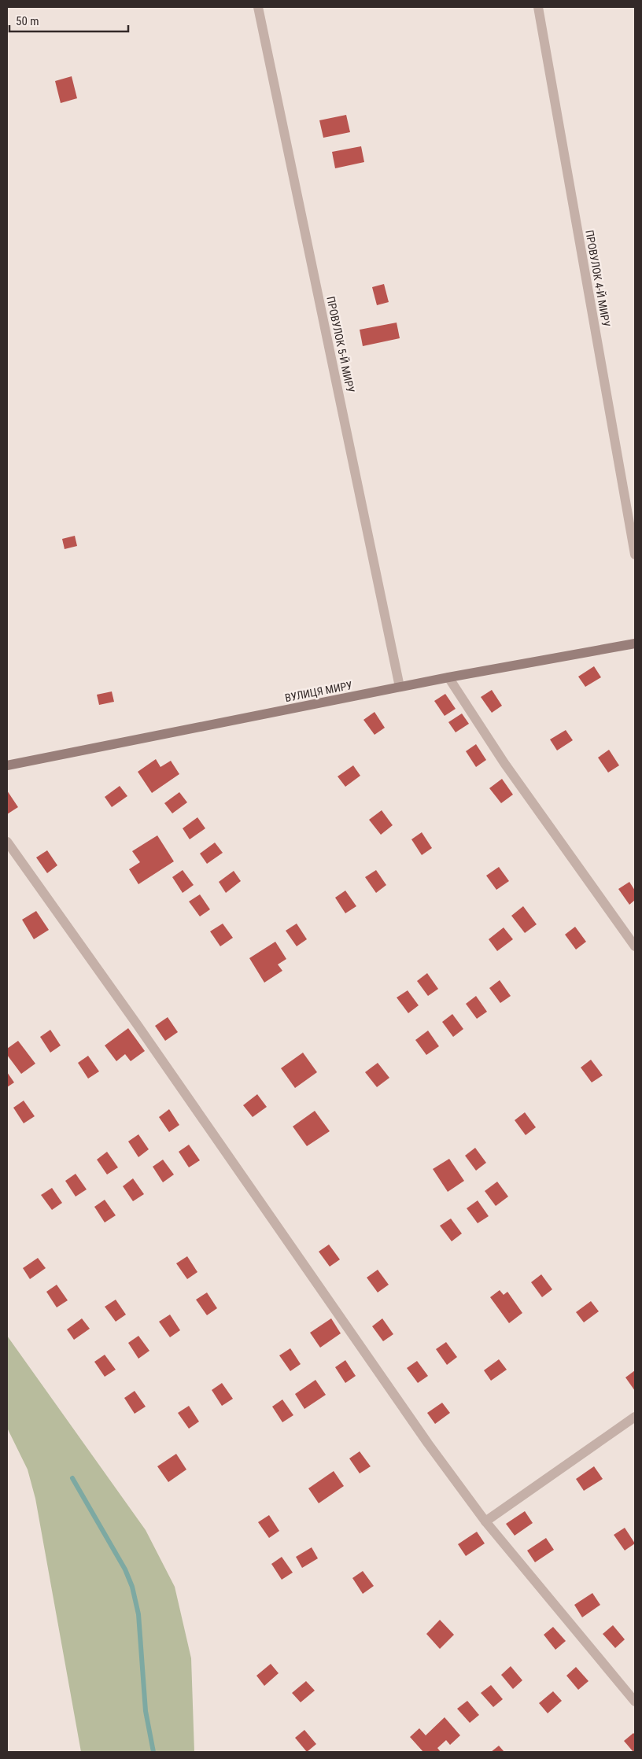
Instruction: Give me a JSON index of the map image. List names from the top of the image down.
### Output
{
  "streets": {
    "street": ["ПРОВУЛОК 4-Й МИРУ", "ПРОВУЛОК 5-Й МИРУ", "ВУЛИЦЯ МИРУ"]
  },
  "crossings": [
    ["ПРОВУЛОК 5-Й МИРУ", "ВУЛИЦЯ МИРУ"]
  ],
  "scale_bar": "50 m"
}
